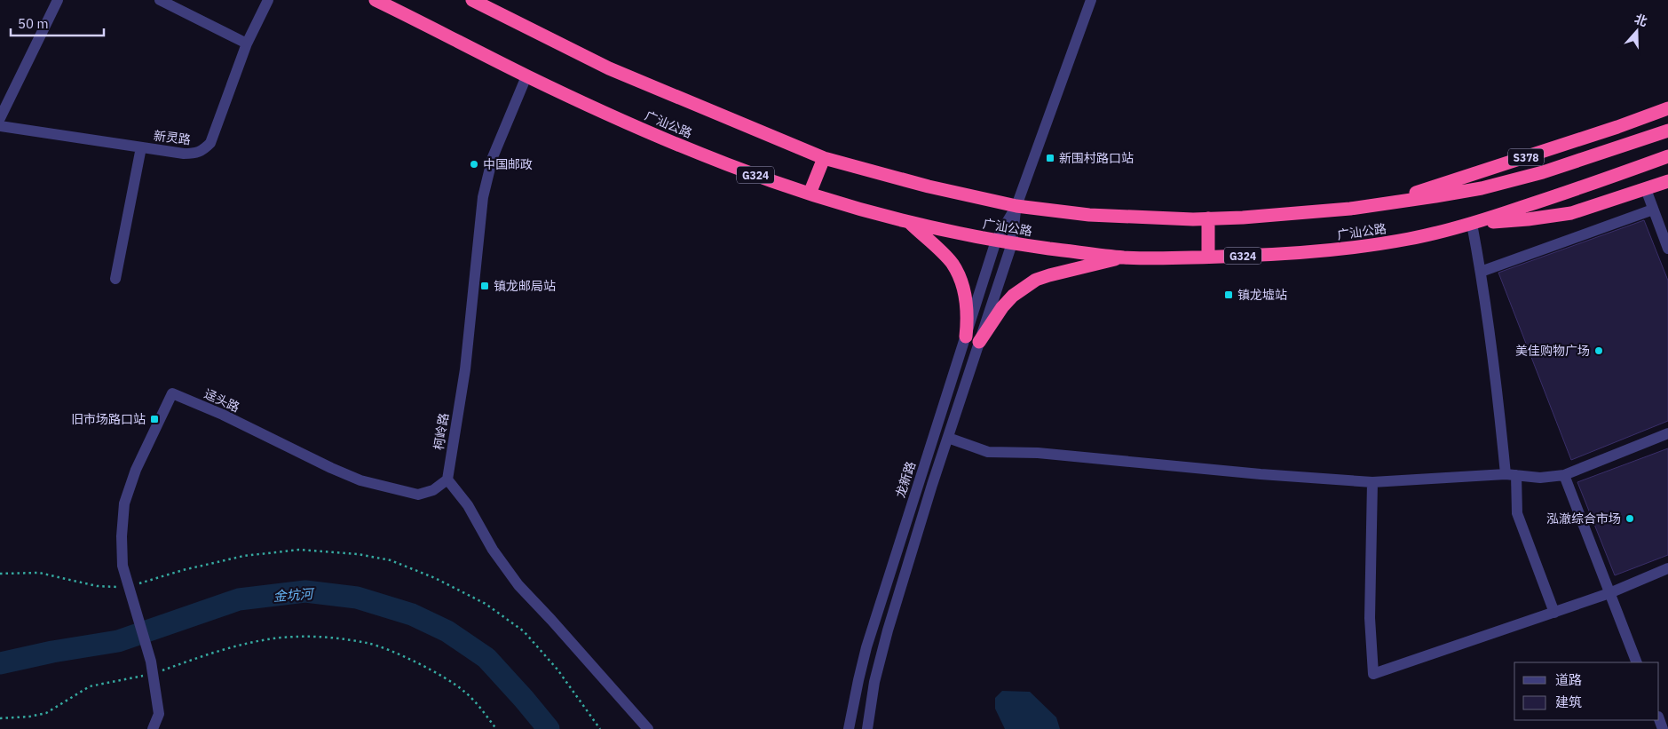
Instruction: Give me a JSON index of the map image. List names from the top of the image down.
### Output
{
  "streets": {
    "highway": ["广汕公路", "S378", "G324"],
    "street": [
      "新灵路",
      "迳头路",
      "柯岭路",
      "龙新路"
    ]
  },
  "crossings": [
    ["广汕公路", "S378"],
    ["广汕公路", "柯岭路"],
    ["广汕公路", "龙新路"],
    ["迳头路", "柯岭路"]
  ],
  "water": ["金坑河"],
  "places": {
    "transit": [
      "新围村路口站",
      "镇龙邮局站",
      "镇龙墟站",
      "旧市场路口站"
    ],
    "other": ["中国邮政", "美佳购物广场", "泓澈综合市场"]
  },
  "legend": ["道路", "建筑"],
  "scale_bar": "50 m",
  "north": "top"
}
